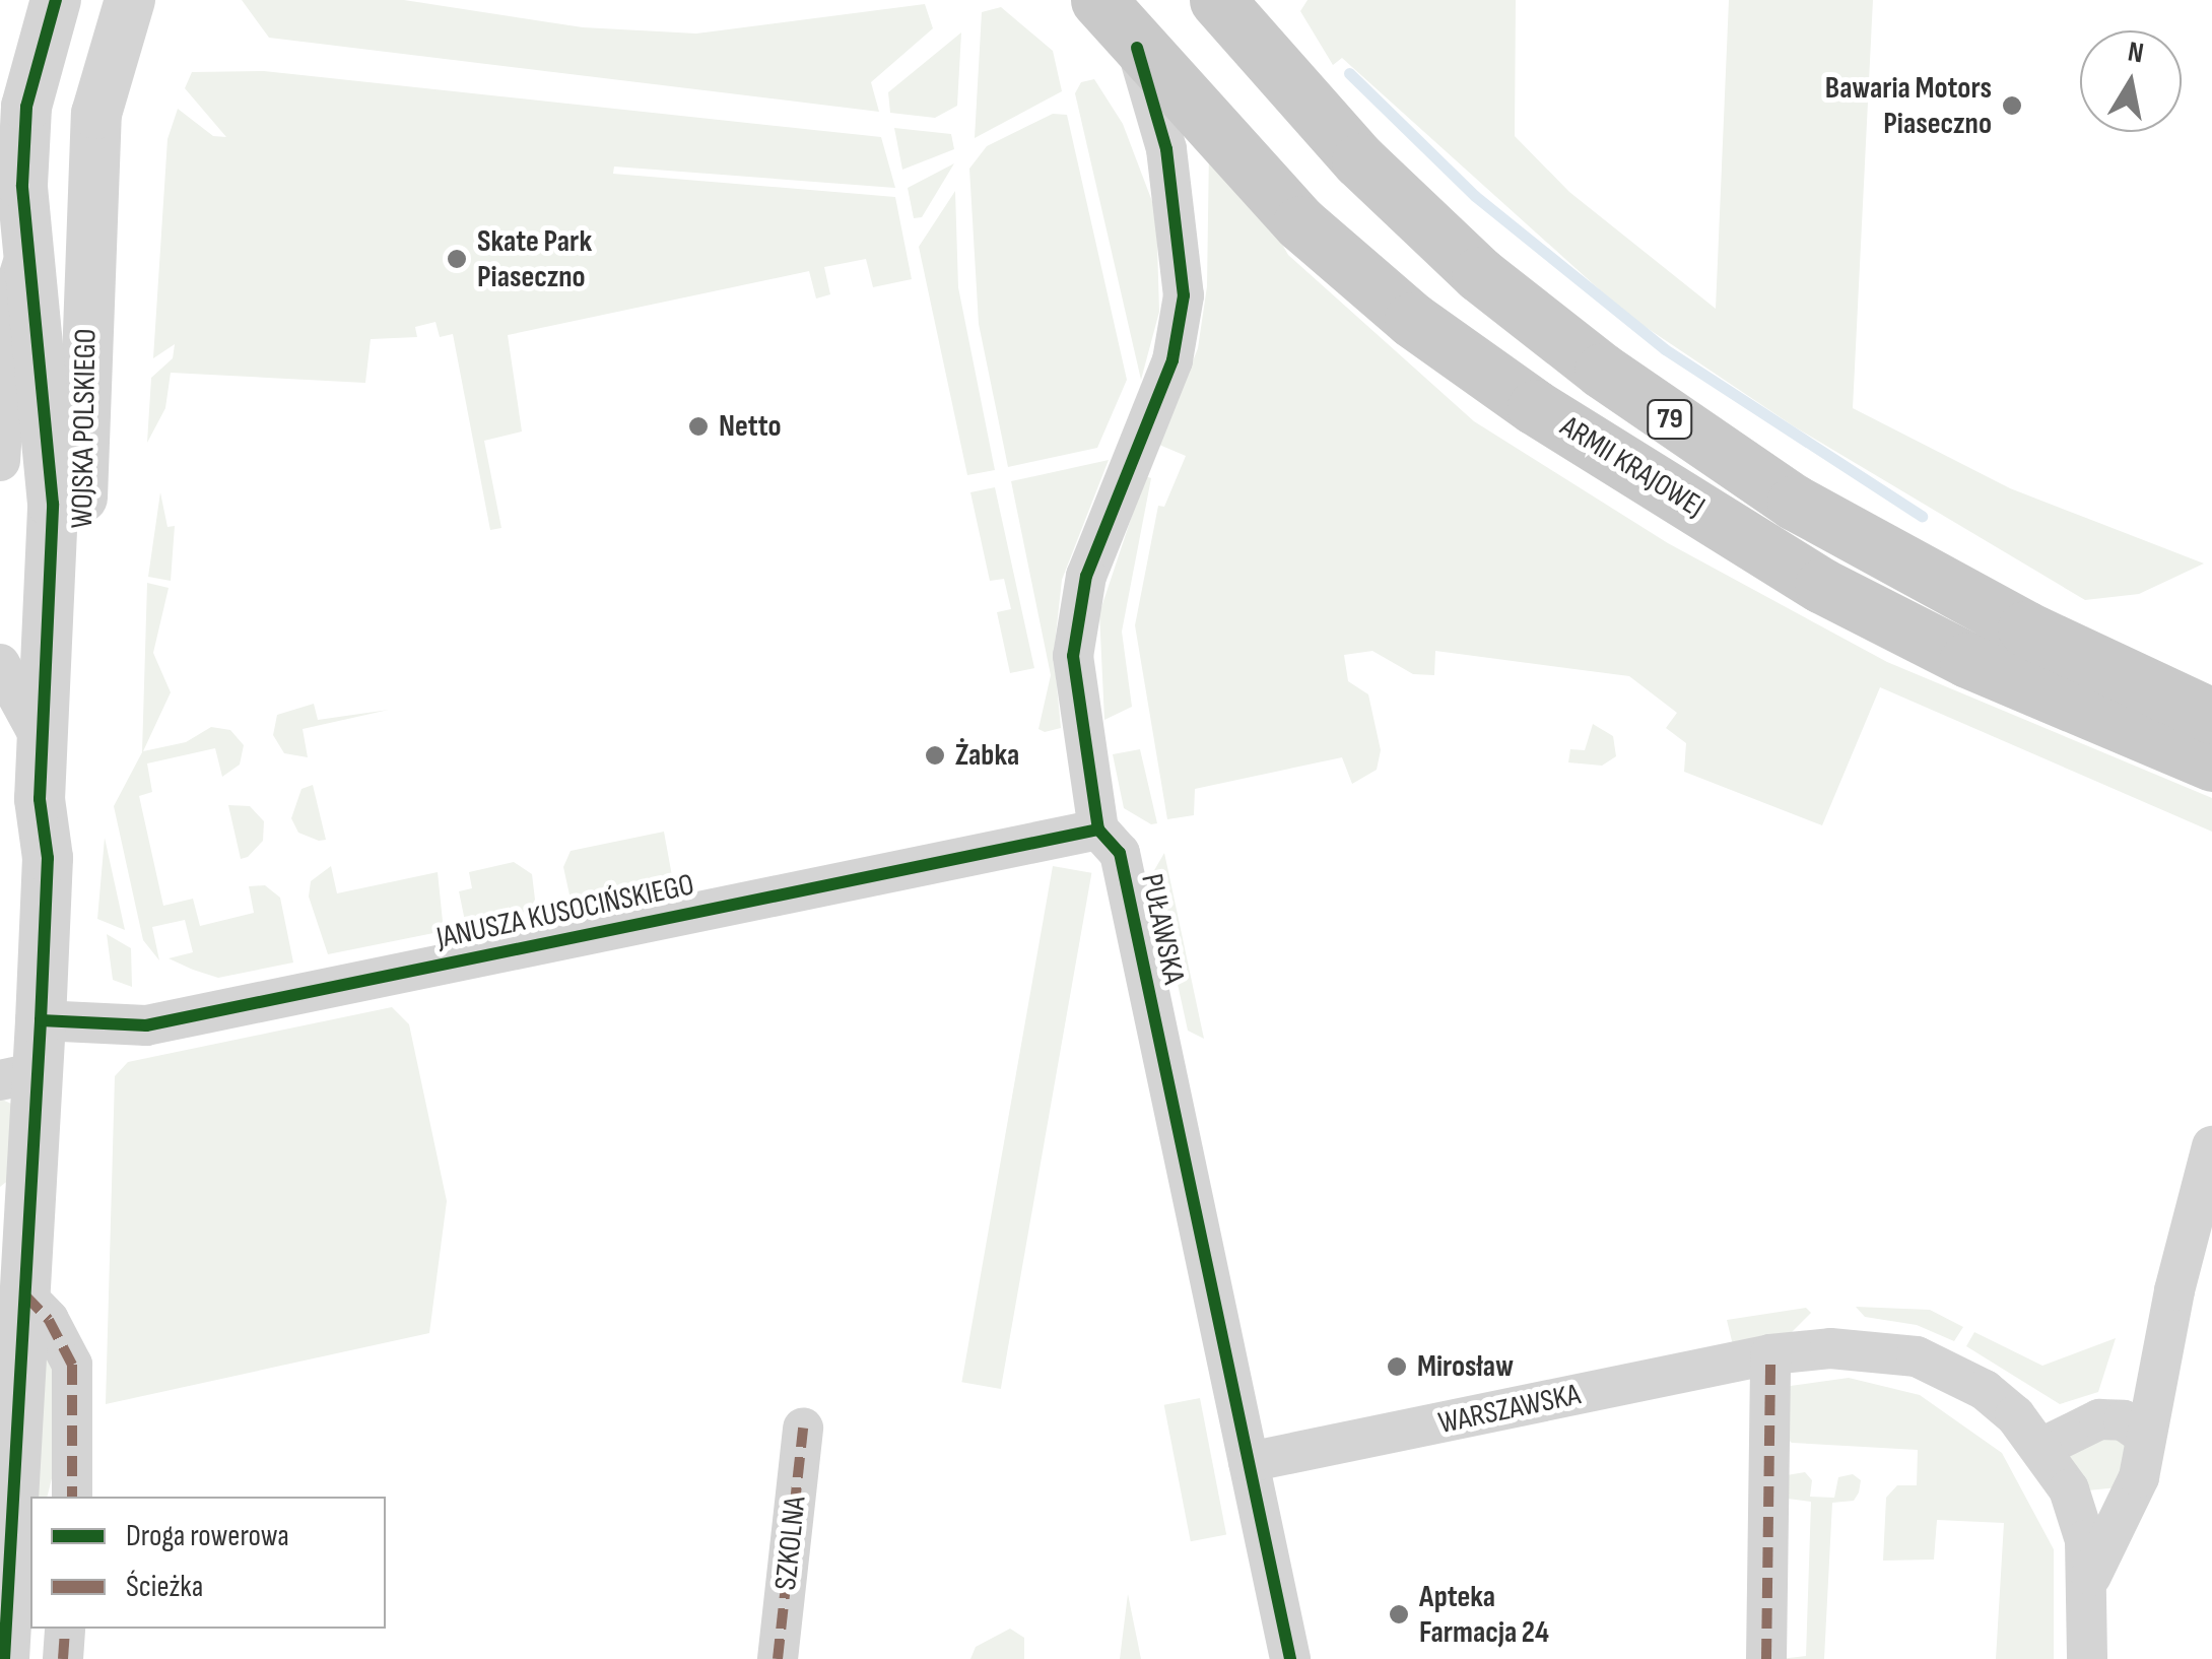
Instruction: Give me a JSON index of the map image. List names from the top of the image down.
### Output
{
  "streets": {
    "main road": ["79", "ARMII KRAJOWEJ", "PUŁAWSKA"],
    "street": [
      "WOJSKA POLSKIEGO",
      "JANUSZA KUSOCIŃSKIEGO",
      "WARSZAWSKA",
      "SZKOLNA"
    ]
  },
  "crossings": [
    ["WOJSKA POLSKIEGO", "JANUSZA KUSOCIŃSKIEGO"],
    ["ARMII KRAJOWEJ", "PUŁAWSKA"],
    ["JANUSZA KUSOCIŃSKIEGO", "PUŁAWSKA"],
    ["PUŁAWSKA", "WARSZAWSKA"]
  ],
  "places": [
    "Bawaria Motors Piaseczno",
    "Skate Park Piaseczno",
    "Netto",
    "Żabka",
    "Mirosław",
    "Apteka Farmacja 24"
  ],
  "legend": ["Droga rowerowa", "Ścieżka"],
  "north": "top"
}
